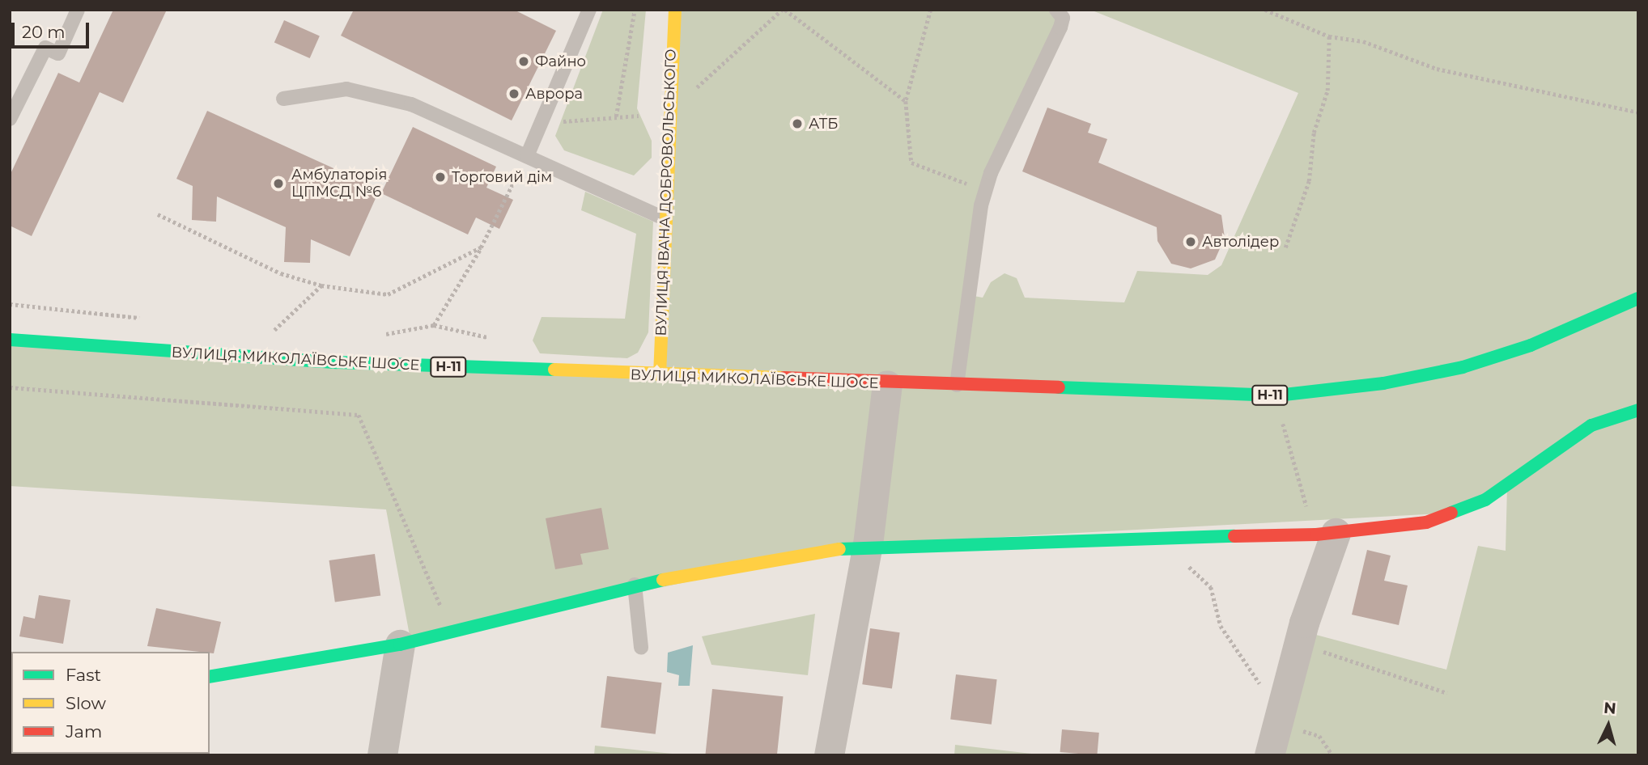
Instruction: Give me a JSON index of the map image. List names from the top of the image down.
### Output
{
  "streets": {
    "street": ["ВУЛИЦЯ ІВАНА ДОБРОВОЛЬСЬКОГО", "ВУЛИЦЯ МИКОЛАЇВСЬКЕ ШОСЕ", "Н-11"]
  },
  "crossings": [
    ["ВУЛИЦЯ ІВАНА ДОБРОВОЛЬСЬКОГО", "ВУЛИЦЯ МИКОЛАЇВСЬКЕ ШОСЕ"]
  ],
  "places": [
    "Файно",
    "Аврора",
    "АТБ",
    "Торговий дім",
    "Амбулаторія ЦПМСД №6",
    "Автолідер"
  ],
  "legend": ["Fast", "Slow", "Jam"],
  "scale_bar": "20 m",
  "north": "top"
}
